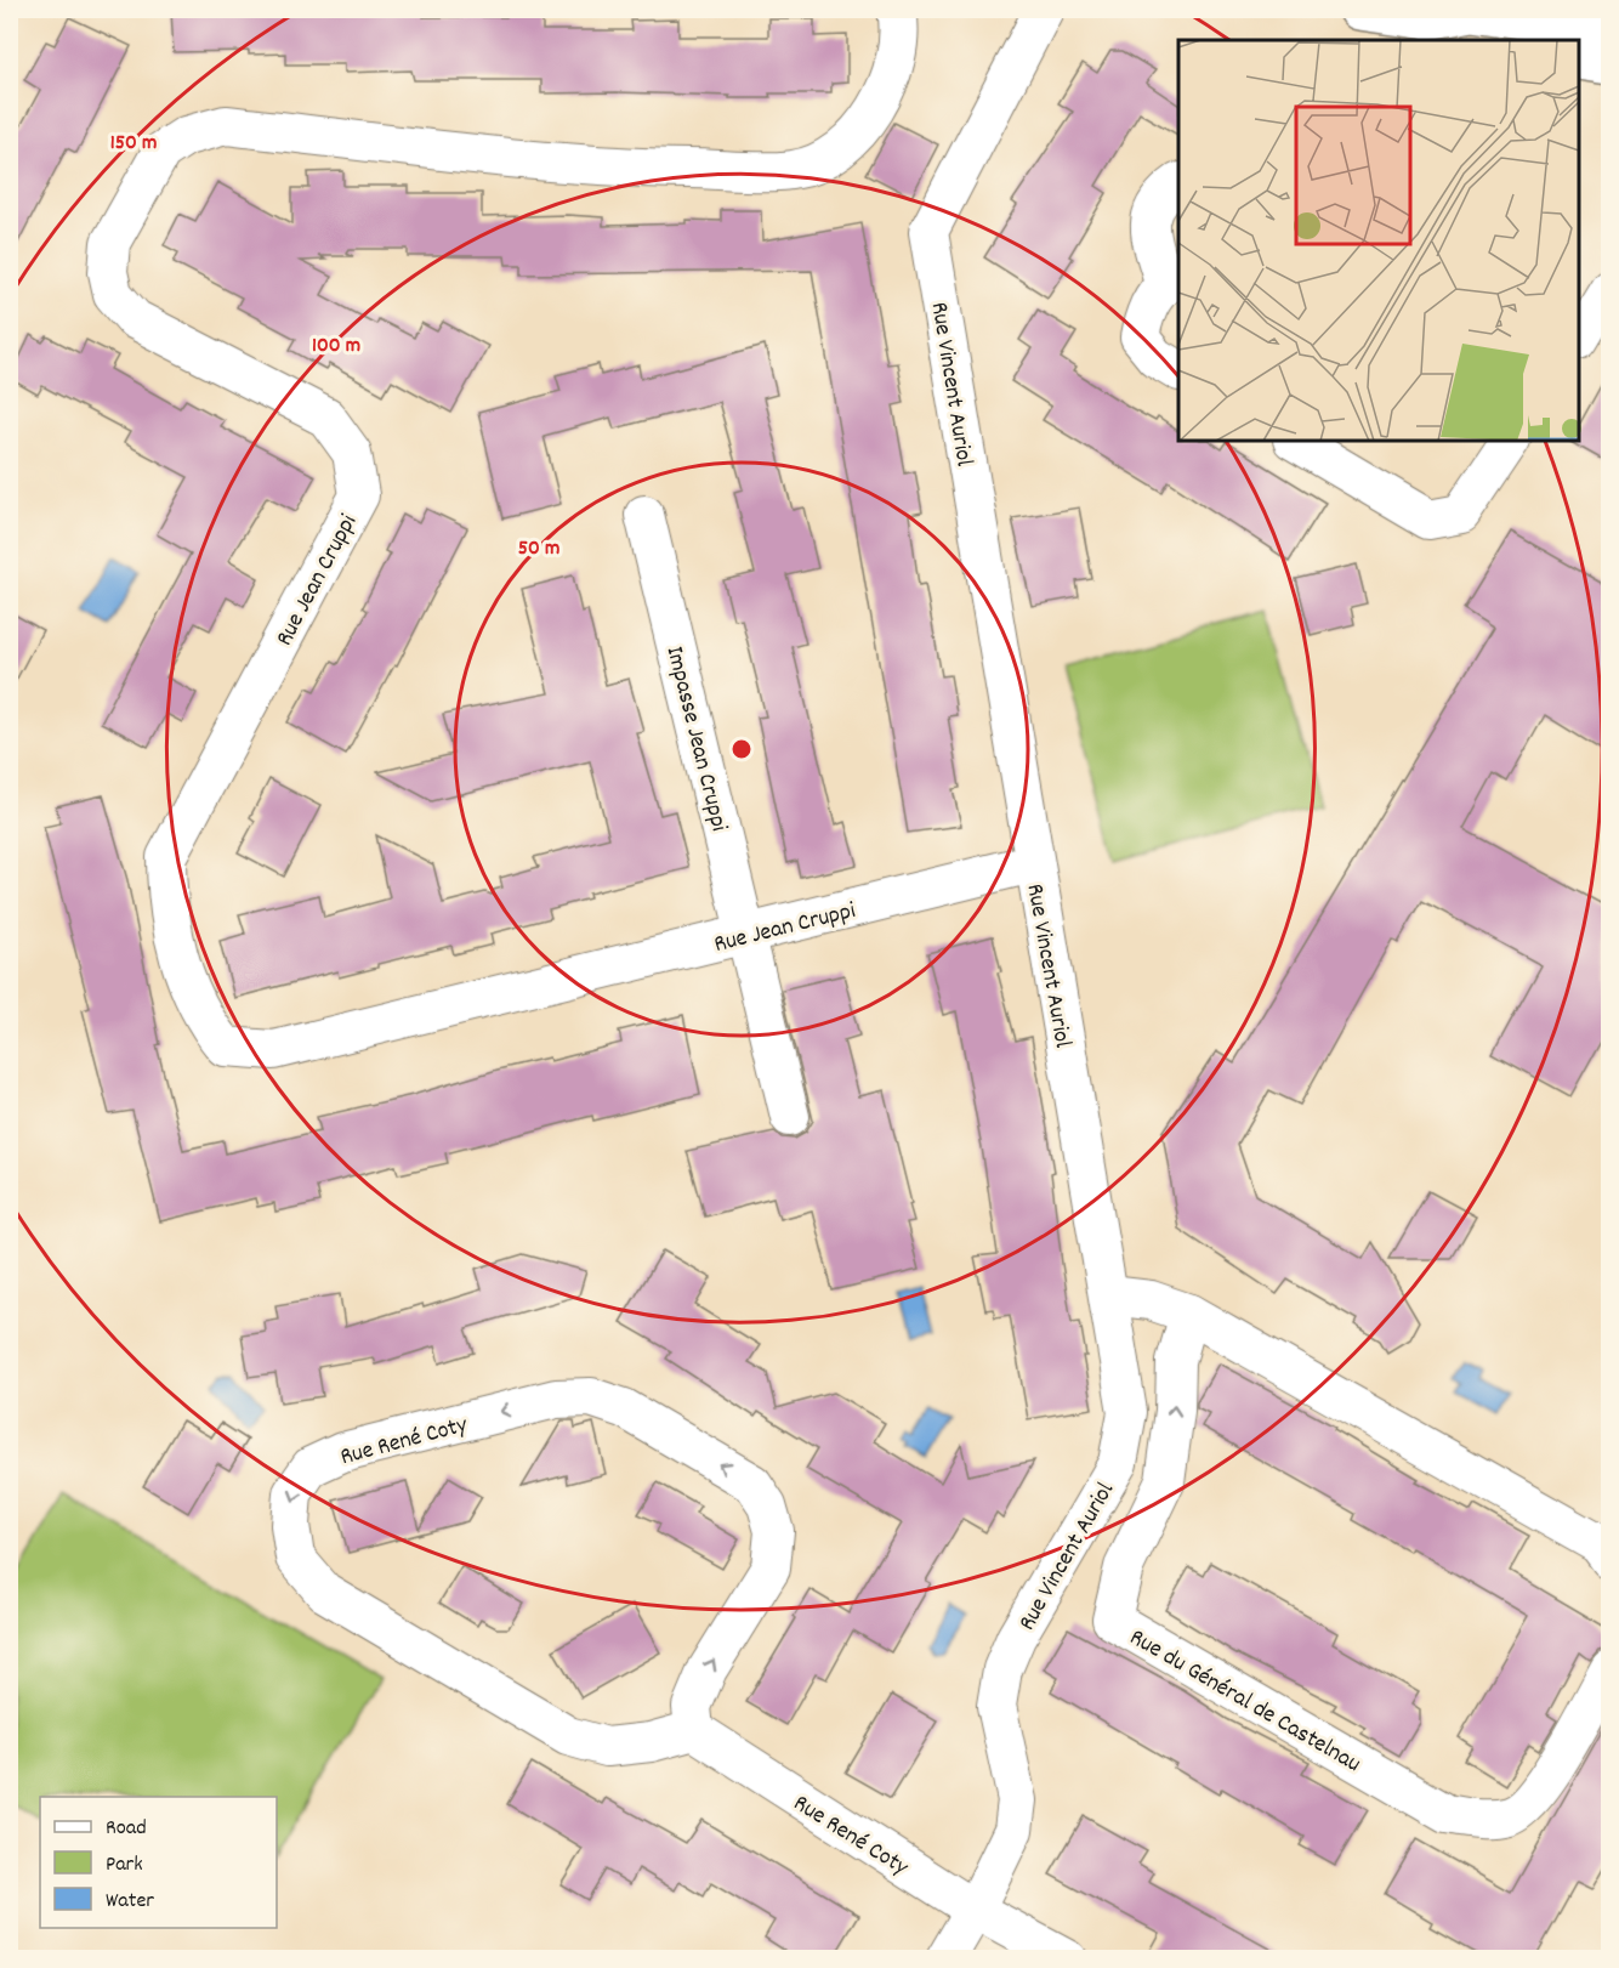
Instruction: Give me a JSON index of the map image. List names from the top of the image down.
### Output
{
  "streets": {
    "street": [
      "Rue Vincent Auriol",
      "Rue Jean Cruppi",
      "Impasse Jean Cruppi",
      "Rue René Coty",
      "Rue du Général de Castelnau"
    ]
  },
  "crossings": [
    ["Rue Vincent Auriol", "Rue Jean Cruppi"],
    ["Rue Vincent Auriol", "Rue René Coty"],
    ["Rue Jean Cruppi", "Impasse Jean Cruppi"]
  ],
  "legend": ["Road", "Park", "Water"],
  "rings": ["150 m", "100 m", "50 m"]
}
